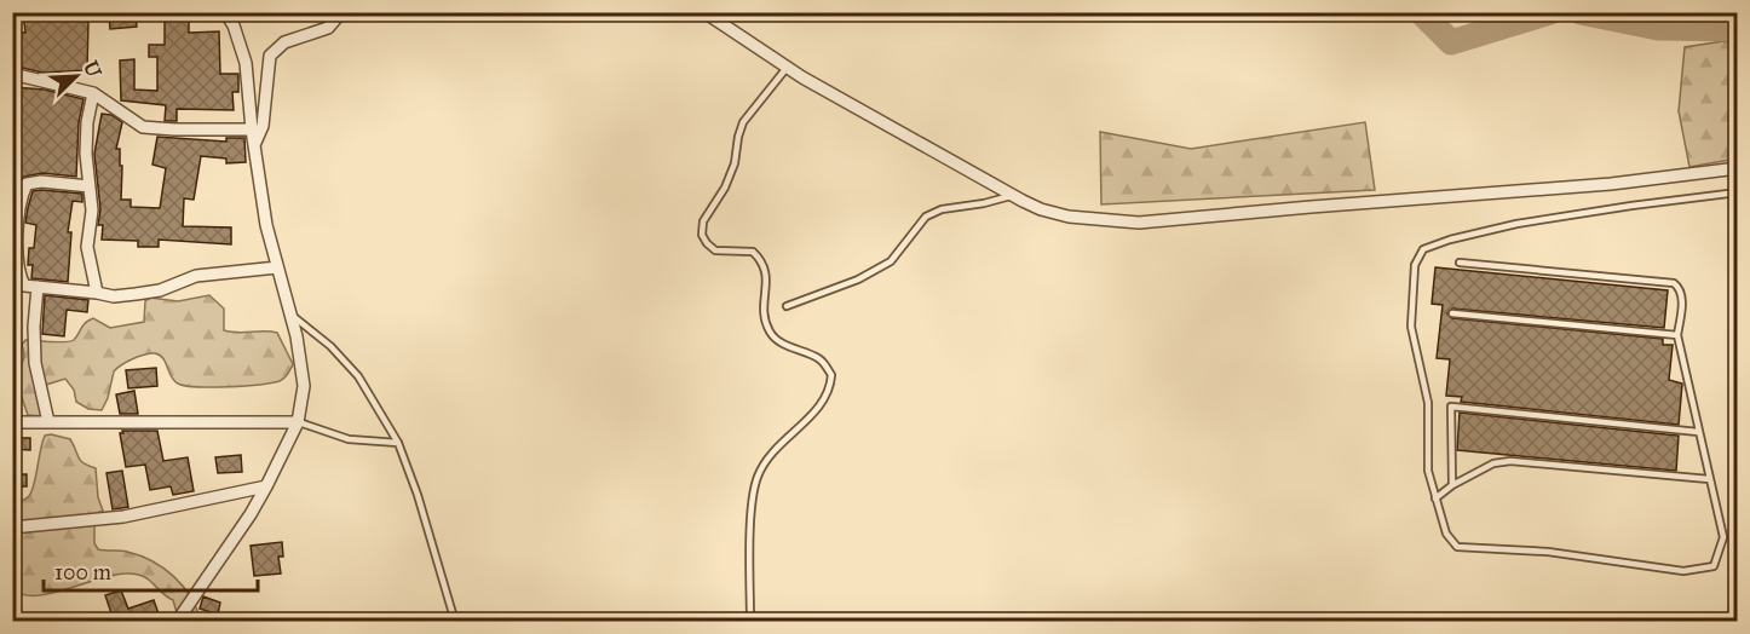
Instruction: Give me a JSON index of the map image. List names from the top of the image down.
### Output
{
  "scale_bar": "100 m",
  "north": "top right"
}
